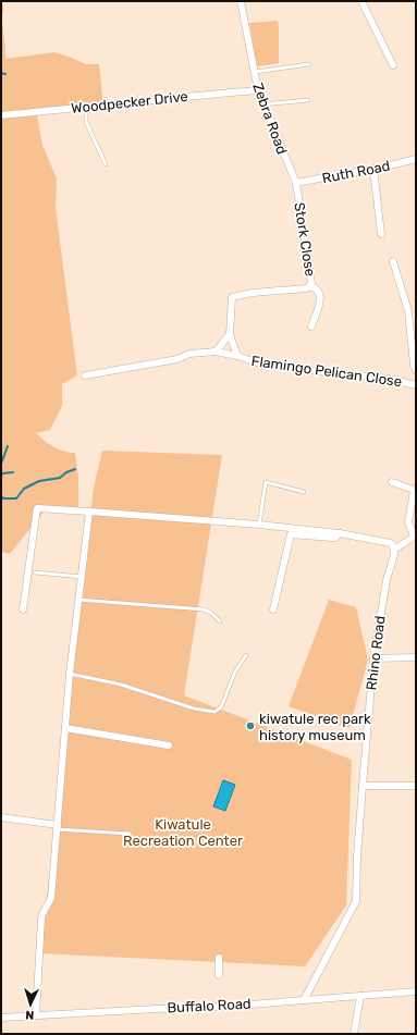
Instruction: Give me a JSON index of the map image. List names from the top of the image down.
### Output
{
  "streets": {
    "street": [
      "Woodpecker Drive",
      "Zebra Road",
      "Ruth Road",
      "Stork Close",
      "Flamingo Pelican Close",
      "Rhino Road",
      "Buffalo Road"
    ]
  },
  "crossings": [
    ["Woodpecker Drive", "Zebra Road"],
    ["Zebra Road", "Ruth Road"],
    ["Zebra Road", "Stork Close"],
    ["Ruth Road", "Stork Close"],
    ["Stork Close", "Flamingo Pelican Close"],
    ["Rhino Road", "Buffalo Road"]
  ],
  "parks": ["Kiwatule Recreation Center"],
  "places": ["kiwatule rec park history museum"],
  "north": "bottom"
}
